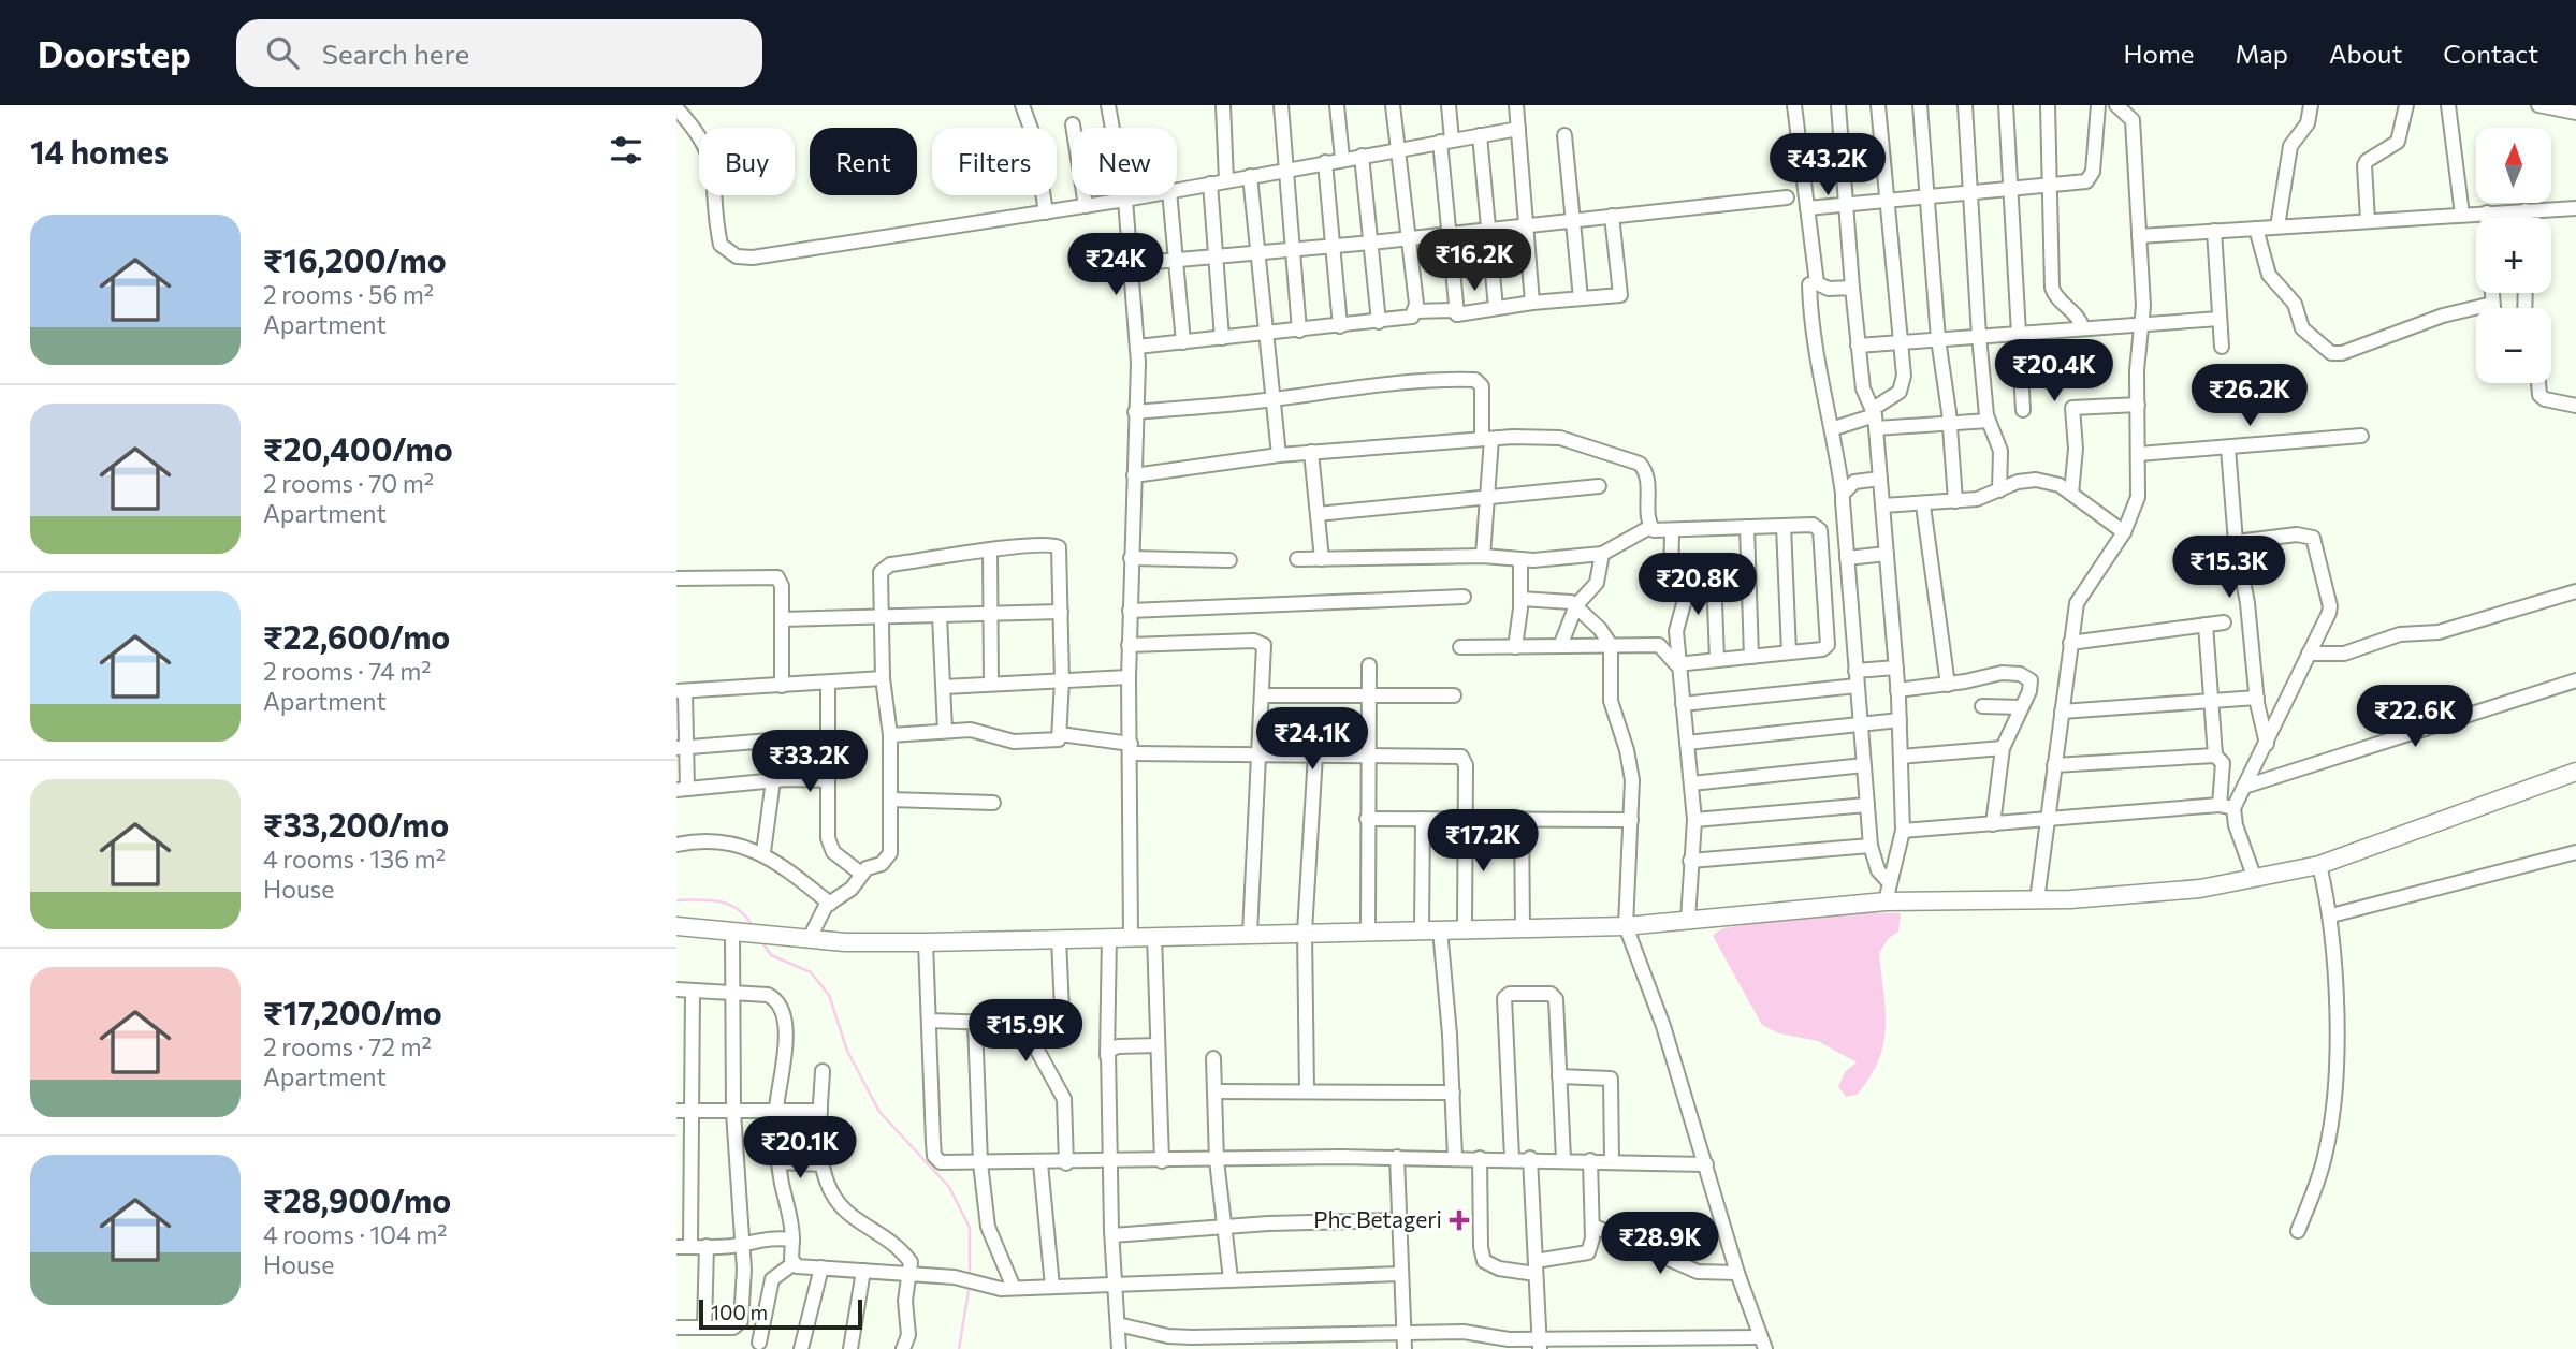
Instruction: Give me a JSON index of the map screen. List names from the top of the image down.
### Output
{
  "places": {
    "health": ["Phc Betageri"]
  },
  "scale_bar": "100 m",
  "north": "top",
  "page": {
    "header": "Doorstep",
    "search": "Search here",
    "nav": [
      "Home",
      "Map",
      "About",
      "Contact"
    ],
    "heading": "14 homes",
    "map_buttons": ["+", "−"],
    "chip": [
      "Buy",
      "Rent",
      "Filters",
      "New"
    ],
    "price": [
      "₹43.2K",
      "₹16.2K",
      "₹24K",
      "₹20.4K",
      "₹26.2K",
      "₹15.3K",
      "₹20.8K",
      "₹22.6K",
      "₹24.1K",
      "₹33.2K",
      "₹17.2K",
      "₹15.9K",
      "₹20.1K",
      "₹28.9K"
    ],
    "list": [
      {
        "name": "₹16,200/mo",
        "note": "2 rooms · 56 m² · Apartment"
      },
      {
        "name": "₹20,400/mo",
        "note": "2 rooms · 70 m² · Apartment"
      },
      {
        "name": "₹22,600/mo",
        "note": "2 rooms · 74 m² · Apartment"
      },
      {
        "name": "₹33,200/mo",
        "note": "4 rooms · 136 m² · House"
      },
      {
        "name": "₹17,200/mo",
        "note": "2 rooms · 72 m² · Apartment"
      },
      {
        "name": "₹28,900/mo",
        "note": "4 rooms · 104 m² · House"
      }
    ],
    "scale": "100 m"
  }
}
